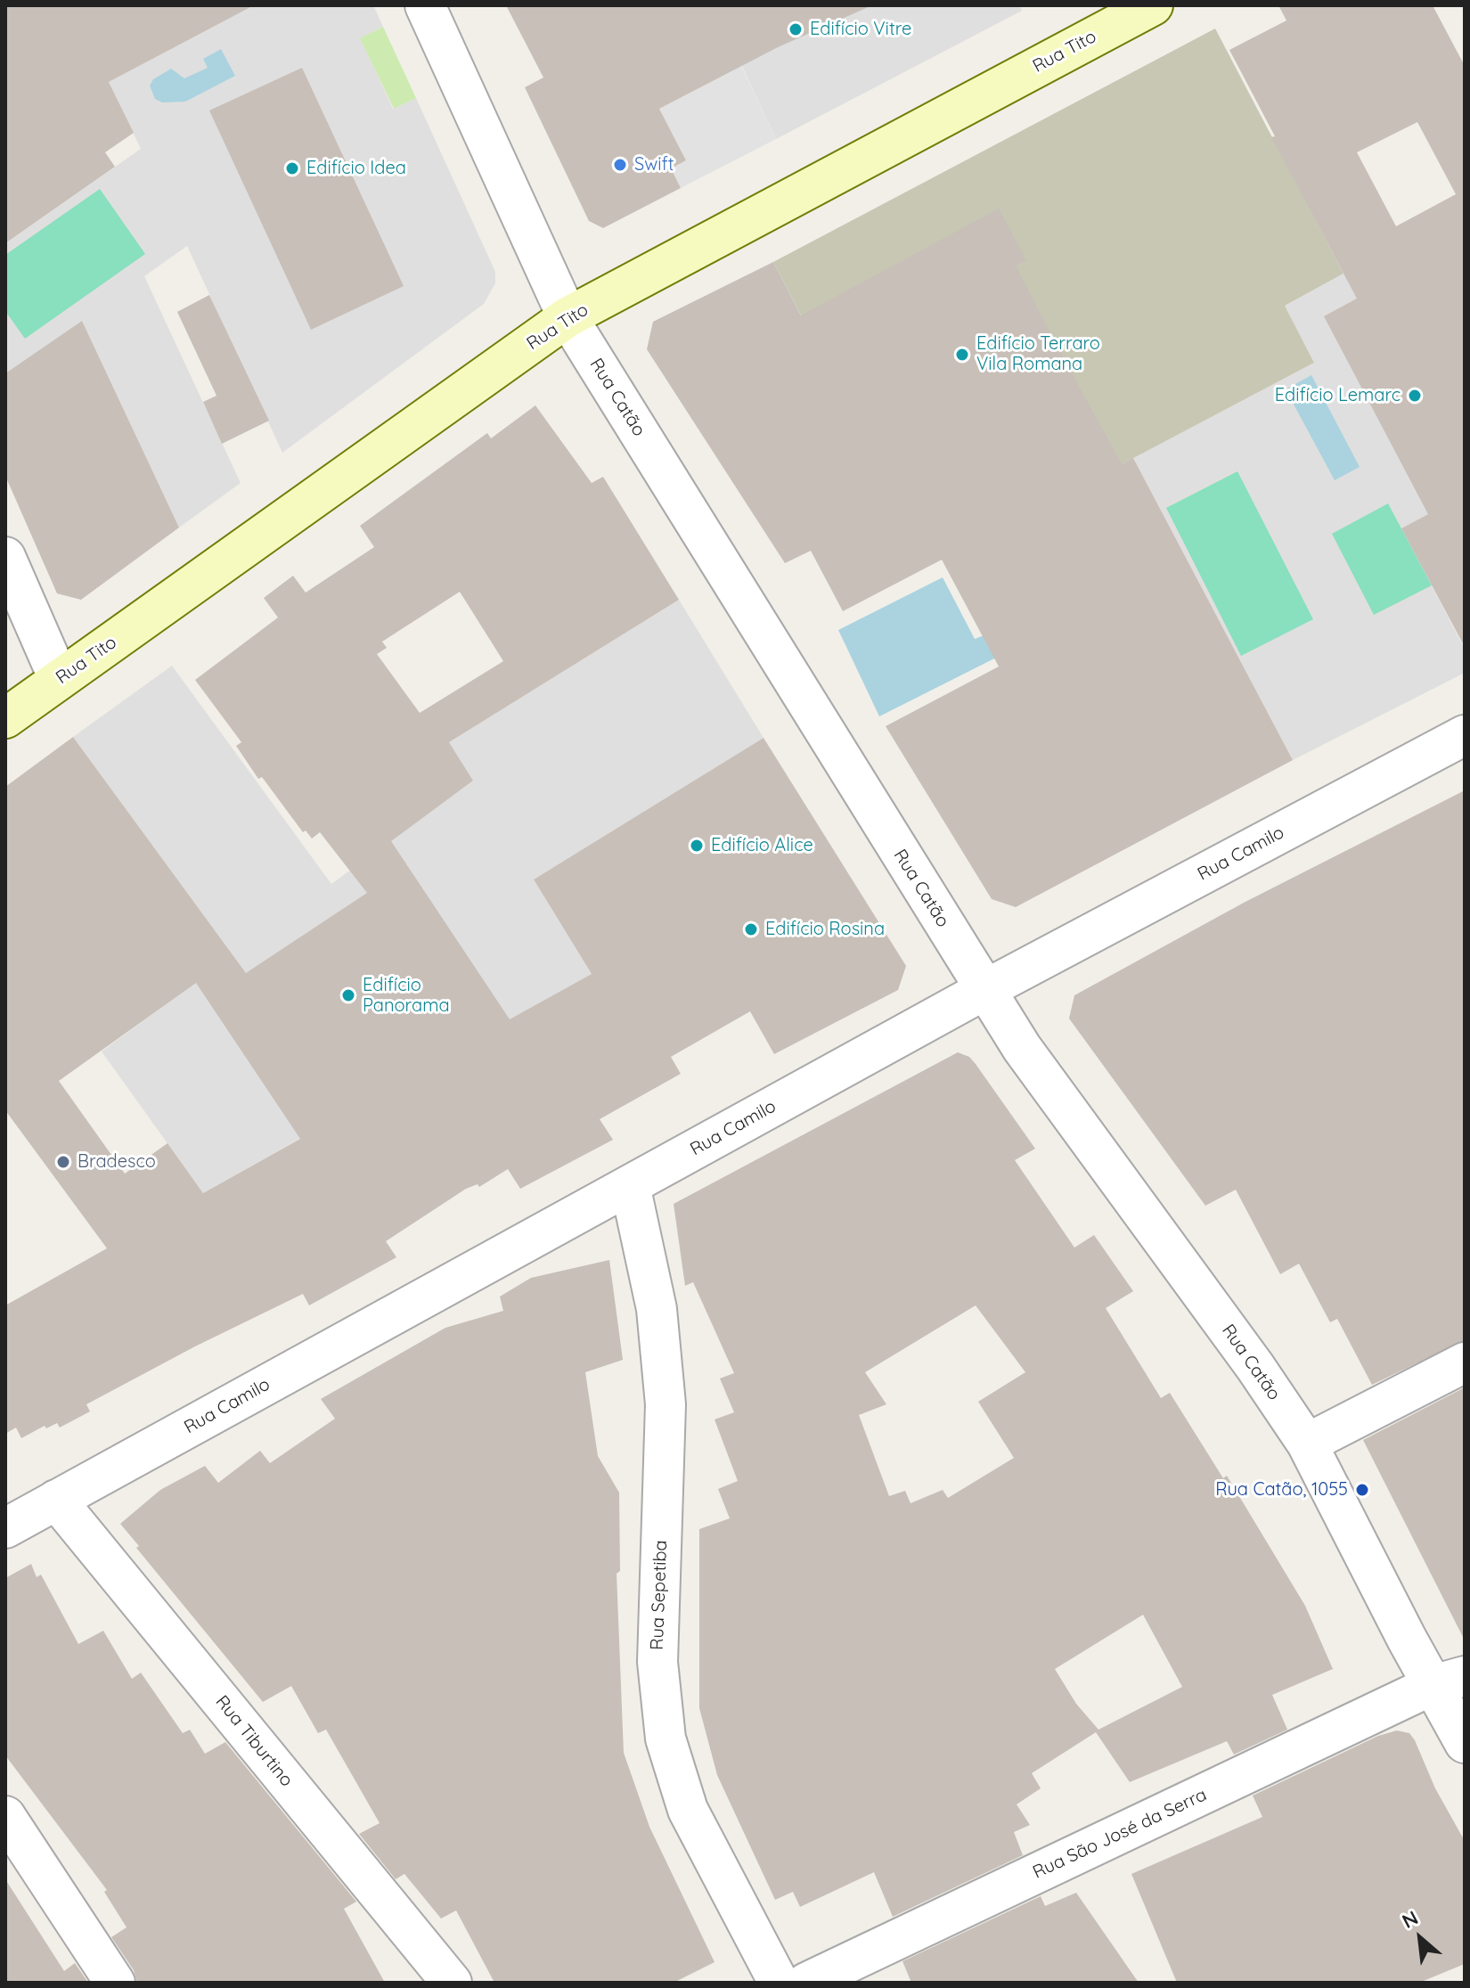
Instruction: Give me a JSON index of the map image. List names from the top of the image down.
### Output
{
  "streets": {
    "main road": ["Rua Tito"],
    "street": [
      "Rua Catão",
      "Rua Camilo",
      "Rua Sepetiba",
      "Rua Tiburtino",
      "Rua São José da Serra"
    ]
  },
  "crossings": [
    ["Rua Tito", "Rua Catão"],
    ["Rua Catão", "Rua Camilo"],
    ["Rua Catão", "Rua São José da Serra"],
    ["Rua Camilo", "Rua Sepetiba"],
    ["Rua Camilo", "Rua Tiburtino"]
  ],
  "places": [
    "Edifício Vitre",
    "Swift",
    "Edifício Idea",
    "Edifício Terraro Vila Romana",
    "Edifício Lemarc",
    "Edifício Alice",
    "Edifício Rosina",
    "Edifício Panorama",
    "Bradesco",
    "Rua Catão, 1055"
  ],
  "north": "top left"
}
